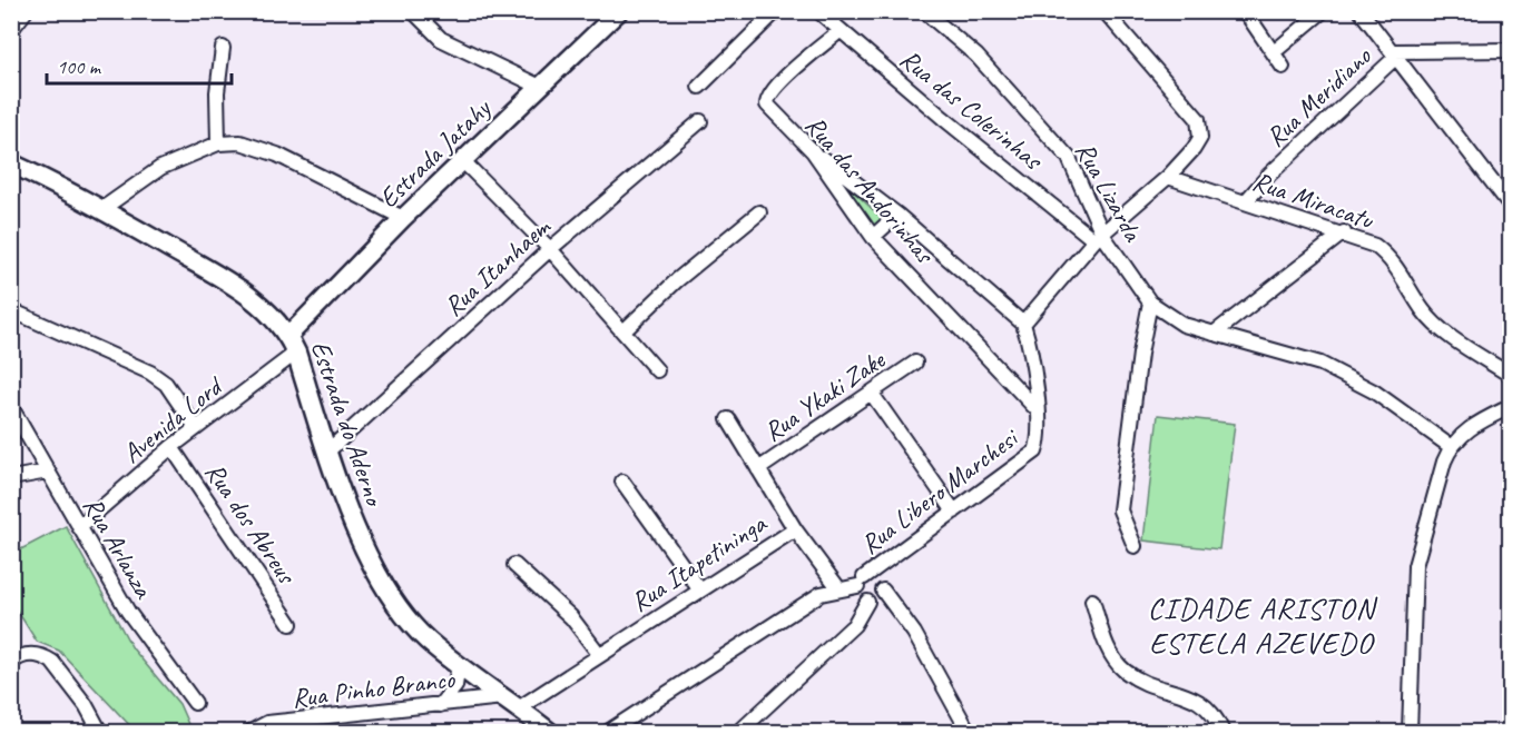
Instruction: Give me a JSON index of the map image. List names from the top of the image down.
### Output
{
  "streets": {
    "main road": ["Estrada do Aderno"],
    "street": [
      "Rua Meridiano",
      "Rua das Colerinhas",
      "Estrada Jatahy",
      "Rua das Andorinhas",
      "Rua Lizarda",
      "Rua Miracatu",
      "Rua Itanhaem",
      "Rua Ykaki Zake",
      "Avenida Lord",
      "Rua Libero Marchesi",
      "Rua dos Abreus",
      "Rua Arlanza",
      "Rua Itapetininga",
      "Rua Pinho Branco"
    ]
  },
  "crossings": [
    ["Rua Meridiano", "Rua Miracatu"],
    ["Rua das Colerinhas", "Rua das Andorinhas"],
    ["Rua das Colerinhas", "Rua Lizarda"],
    ["Estrada Jatahy", "Avenida Lord"],
    ["Estrada Jatahy", "Estrada do Aderno"],
    ["Rua das Andorinhas", "Rua Libero Marchesi"],
    ["Rua Itanhaem", "Estrada do Aderno"],
    ["Rua Ykaki Zake", "Rua Itapetininga"],
    ["Avenida Lord", "Estrada do Aderno"],
    ["Avenida Lord", "Rua dos Abreus"],
    ["Avenida Lord", "Rua Arlanza"],
    ["Estrada do Aderno", "Rua Itapetininga"],
    ["Estrada do Aderno", "Rua Pinho Branco"],
    ["Rua Itapetininga", "Rua Pinho Branco"]
  ],
  "districts": ["CIDADE ARISTON ESTELA AZEVEDO"],
  "scale_bar": "100 m"
}
